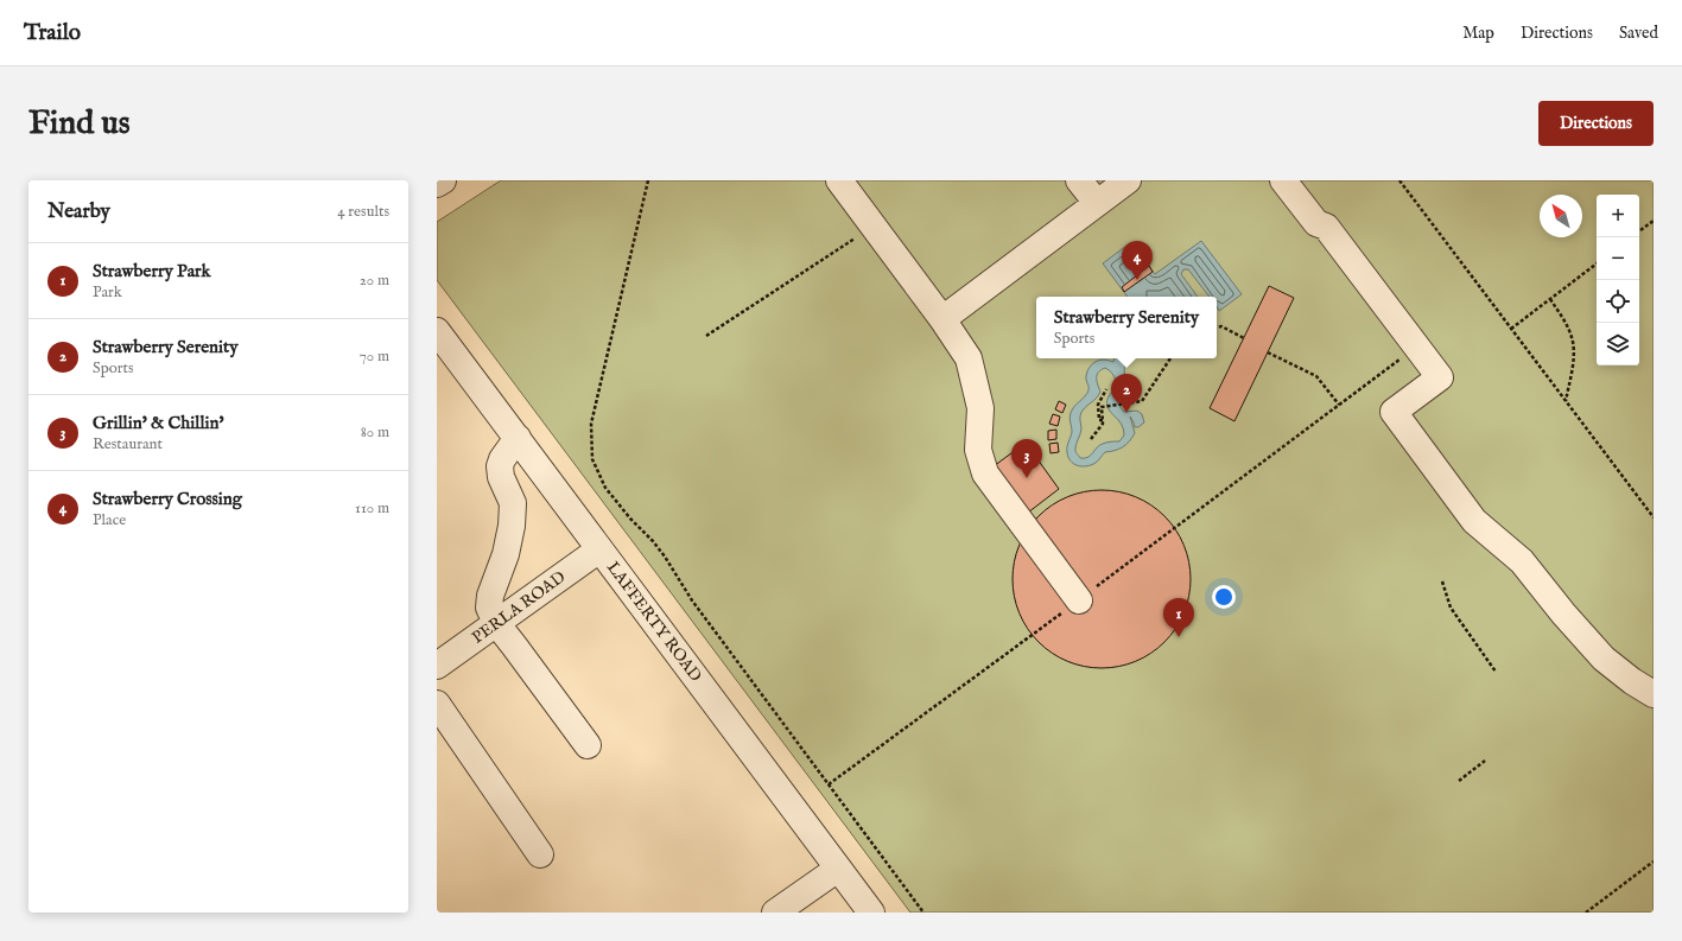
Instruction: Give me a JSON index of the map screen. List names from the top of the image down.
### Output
{
  "streets": {
    "street": ["PERLA ROAD", "LAFFERTY ROAD"]
  },
  "crossings": [
    ["PERLA ROAD", "LAFFERTY ROAD"]
  ],
  "north": "top left",
  "page": {
    "header": "Trailo",
    "nav": ["Map", "Directions", "Saved"],
    "buttons": "Directions",
    "title": "Find us",
    "heading": ["Nearby", "4 results"],
    "map_buttons": ["+", "−"],
    "pins": [
      "4",
      "2",
      "3",
      "1"
    ],
    "list": [
      {
        "mark": "1",
        "name": "Strawberry Park",
        "note": "Park",
        "value": "20 m"
      },
      {
        "mark": "2",
        "name": "Strawberry Serenity",
        "note": "Sports",
        "value": "70 m"
      },
      {
        "mark": "3",
        "name": "Grillin' & Chillin'",
        "note": "Restaurant",
        "value": "80 m"
      },
      {
        "mark": "4",
        "name": "Strawberry Crossing",
        "note": "Place",
        "value": "110 m"
      }
    ],
    "popup": ["Strawberry Serenity", "Sports"]
  }
}
